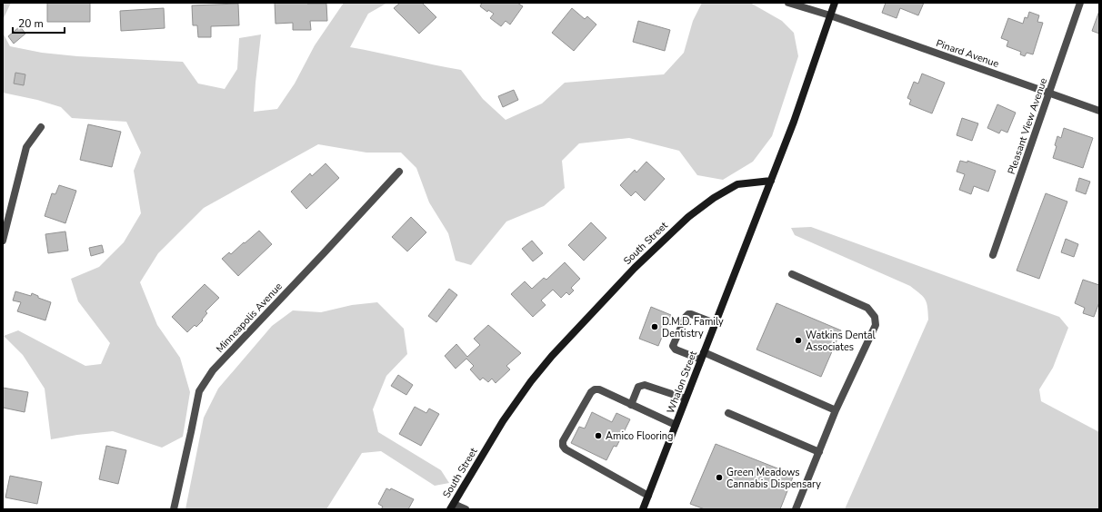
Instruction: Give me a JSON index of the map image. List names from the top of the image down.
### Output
{
  "streets": {
    "main road": ["South Street", "Whalon Street"],
    "street": ["Pinard Avenue", "Pleasant View Avenue", "Minneapolis Avenue"]
  },
  "crossings": [
    ["Pinard Avenue", "Pleasant View Avenue"],
    ["South Street", "Whalon Street"]
  ],
  "places": [
    "D.M.D. Family Dentistry",
    "Watkins Dental Associates",
    "Amico Flooring",
    "Green Meadows Cannabis Dispensary"
  ],
  "scale_bar": "20 m"
}
